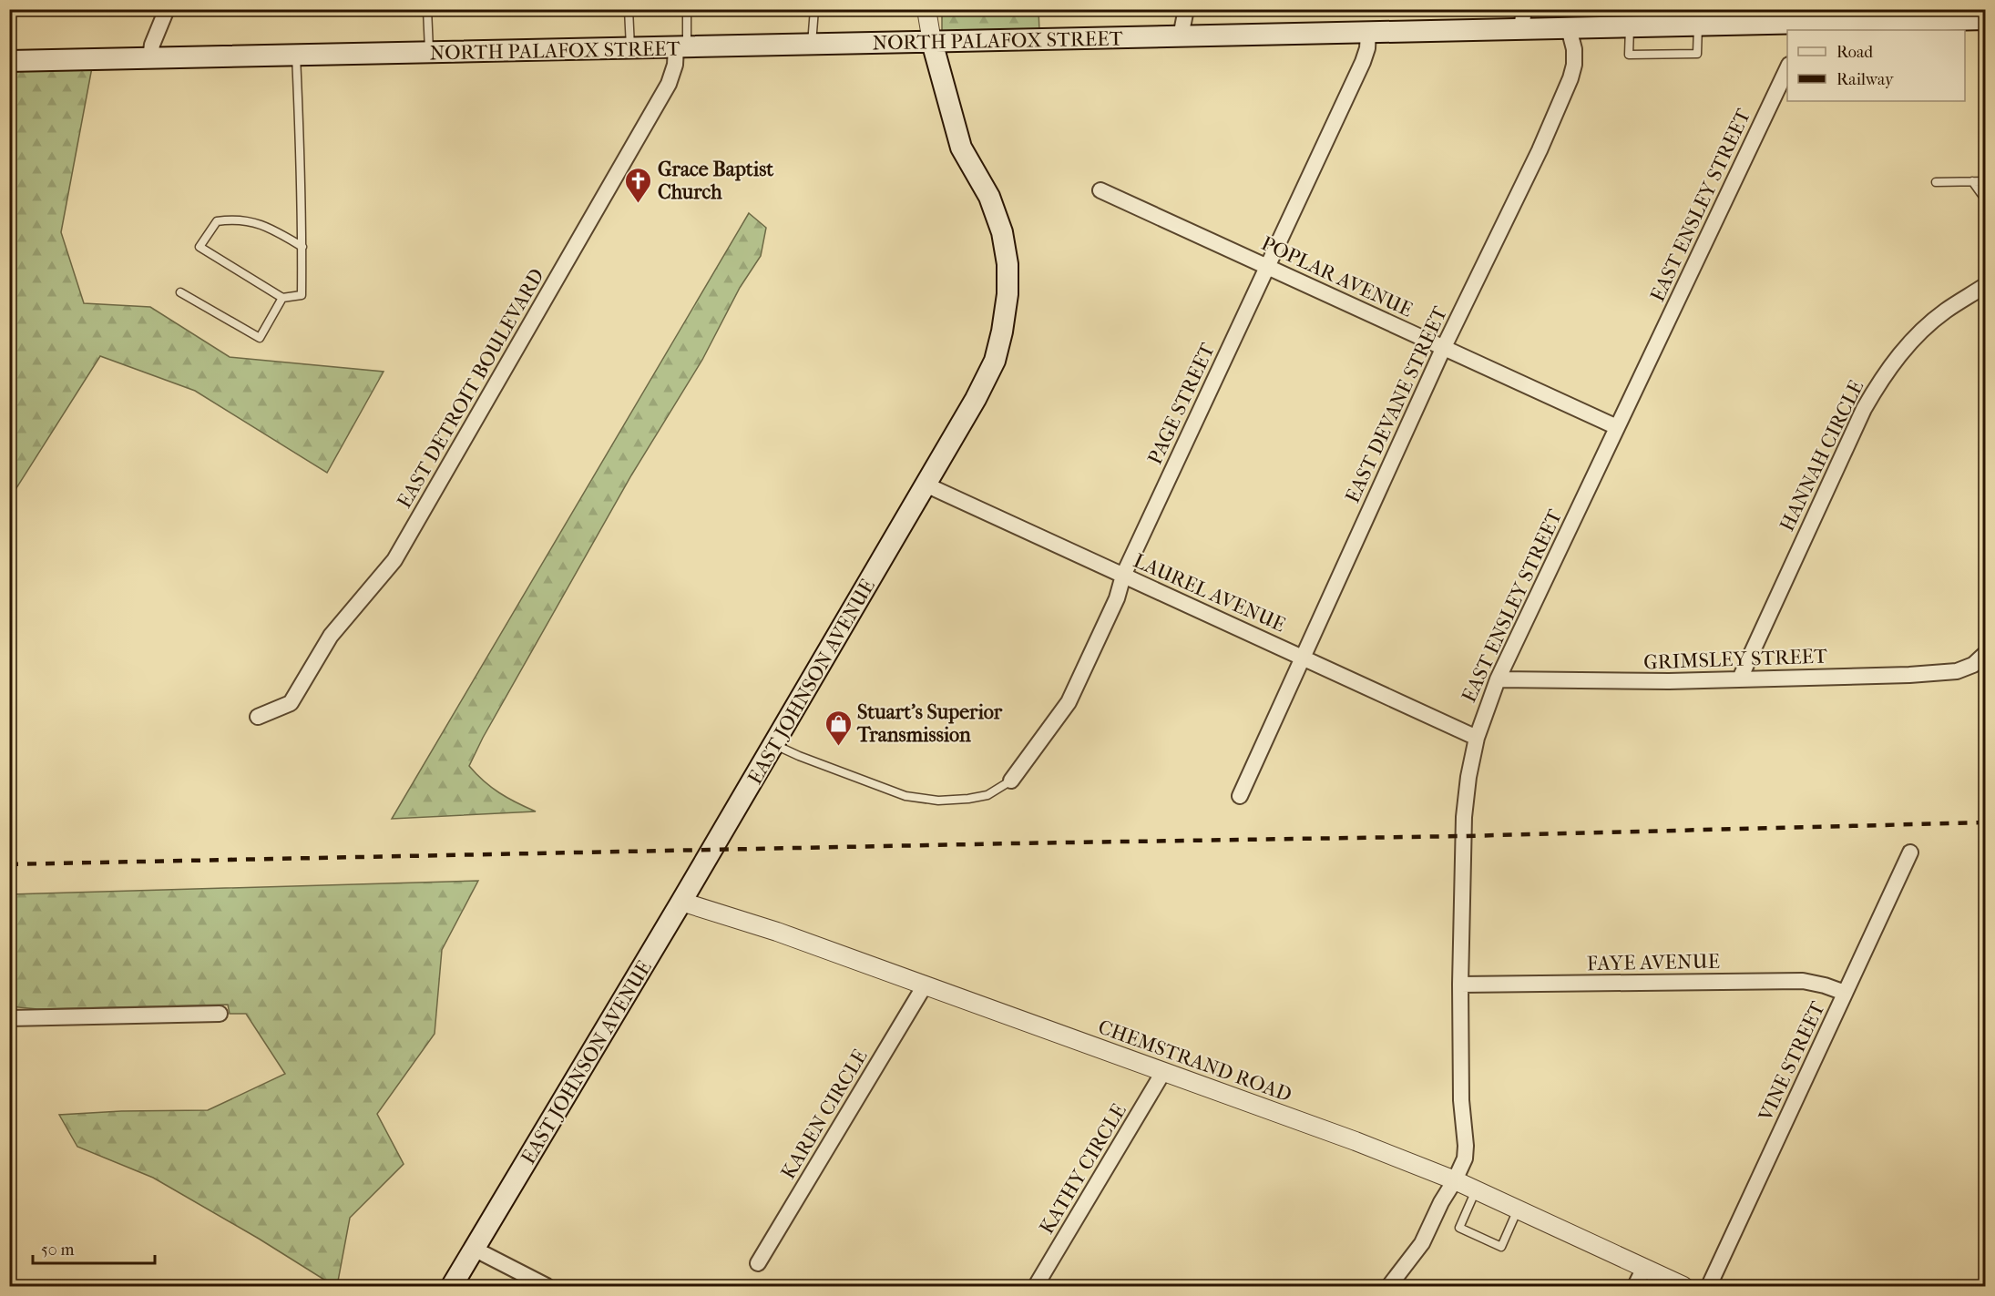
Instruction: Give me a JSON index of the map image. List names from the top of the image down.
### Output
{
  "streets": {
    "main road": ["NORTH PALAFOX STREET", "EAST JOHNSON AVENUE"],
    "street": [
      "EAST ENSLEY STREET",
      "POPLAR AVENUE",
      "EAST DETROIT BOULEVARD",
      "PAGE STREET",
      "EAST DEVANE STREET",
      "HANNAH CIRCLE",
      "LAUREL AVENUE",
      "GRIMSLEY STREET",
      "FAYE AVENUE",
      "CHEMSTRAND ROAD",
      "VINE STREET",
      "KAREN CIRCLE",
      "KATHY CIRCLE"
    ]
  },
  "crossings": [
    ["NORTH PALAFOX STREET", "EAST DETROIT BOULEVARD"],
    ["NORTH PALAFOX STREET", "PAGE STREET"],
    ["NORTH PALAFOX STREET", "EAST DEVANE STREET"],
    ["NORTH PALAFOX STREET", "EAST JOHNSON AVENUE"],
    ["EAST ENSLEY STREET", "POPLAR AVENUE"],
    ["EAST ENSLEY STREET", "LAUREL AVENUE"],
    ["EAST ENSLEY STREET", "GRIMSLEY STREET"],
    ["EAST ENSLEY STREET", "FAYE AVENUE"],
    ["EAST ENSLEY STREET", "CHEMSTRAND ROAD"],
    ["POPLAR AVENUE", "PAGE STREET"],
    ["POPLAR AVENUE", "EAST DEVANE STREET"],
    ["PAGE STREET", "LAUREL AVENUE"],
    ["EAST DEVANE STREET", "LAUREL AVENUE"],
    ["HANNAH CIRCLE", "GRIMSLEY STREET"],
    ["LAUREL AVENUE", "EAST JOHNSON AVENUE"],
    ["EAST JOHNSON AVENUE", "CHEMSTRAND ROAD"],
    ["FAYE AVENUE", "VINE STREET"],
    ["CHEMSTRAND ROAD", "KAREN CIRCLE"],
    ["CHEMSTRAND ROAD", "KATHY CIRCLE"]
  ],
  "places": {
    "church": ["Grace Baptist Church"],
    "shop": ["Stuart's Superior Transmission"]
  },
  "legend": ["Road", "Railway"],
  "scale_bar": "50 m"
}
